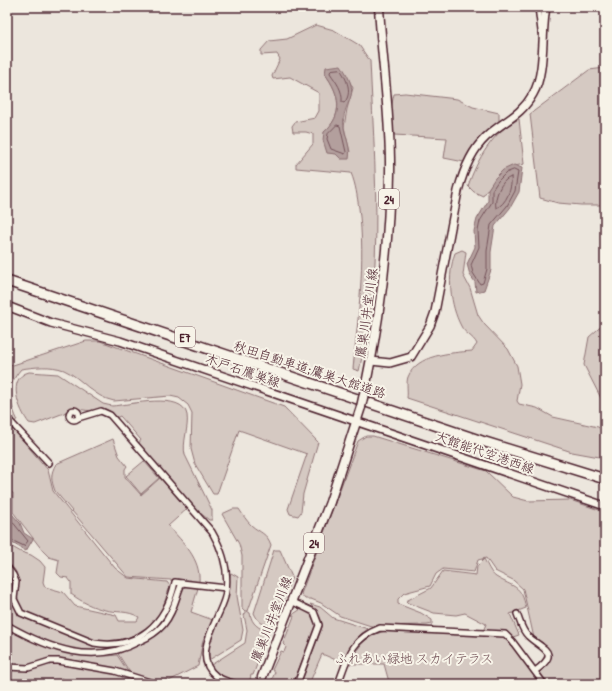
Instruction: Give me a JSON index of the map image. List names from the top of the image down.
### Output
{
  "streets": {
    "highway": ["E7", "秋田自動車道;鷹巣大館道路"],
    "main road": [
      "24",
      "鷹巣川井堂川線",
      "木戸石鷹巣線",
      "大館能代空港西線"
    ]
  },
  "crossings": [
    ["鷹巣川井堂川線", "木戸石鷹巣線"],
    ["鷹巣川井堂川線", "大館能代空港西線"],
    ["木戸石鷹巣線", "大館能代空港西線"]
  ],
  "parks": ["ふれあい緑地 スカイテラス"]
}
